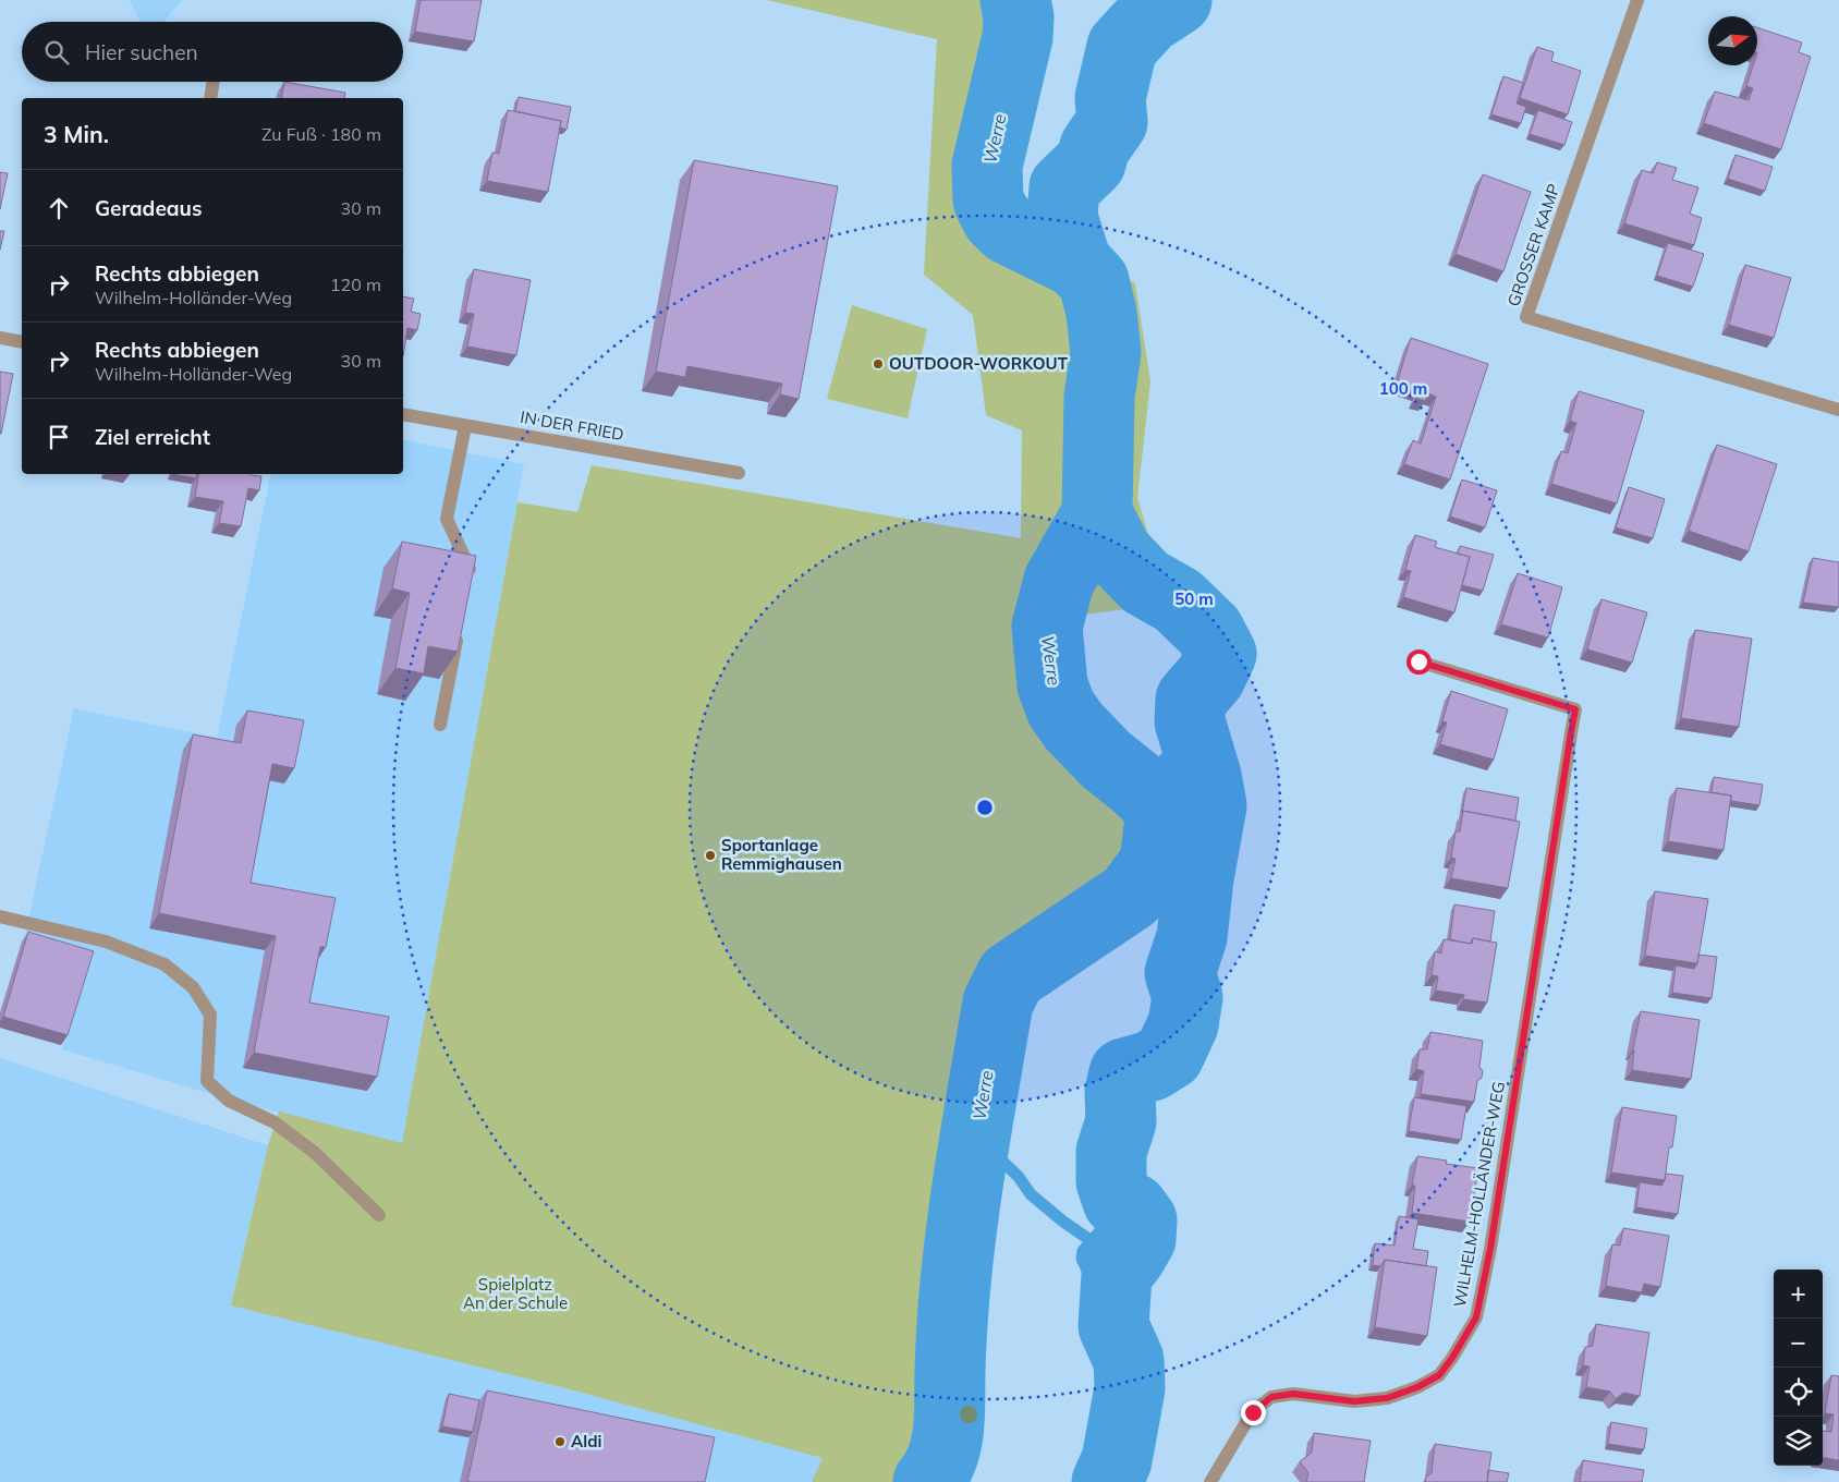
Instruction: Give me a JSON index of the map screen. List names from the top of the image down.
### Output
{
  "streets": {
    "street": ["GROSSER KAMP", "IN DER FRIED", "WILHELM-HOLLÄNDER-WEG"]
  },
  "water": ["Werre"],
  "parks": ["Spielplatz An der Schule"],
  "places": ["OUTDOOR-WORKOUT", "Sportanlage Remmighausen", "Aldi"],
  "north": "right",
  "page": {
    "search": "Hier suchen",
    "heading": ["3 Min.", "Zu Fuß · 180 m"],
    "list": [
      ["Geradeaus", "30 m"],
      ["Rechts abbiegen", "Wilhelm-Holländer-Weg", "120 m"],
      ["Rechts abbiegen", "Wilhelm-Holländer-Weg", "30 m"],
      "Ziel erreicht"
    ],
    "map_buttons": ["+", "−"]
  },
  "rings": ["100 m", "50 m"]
}
